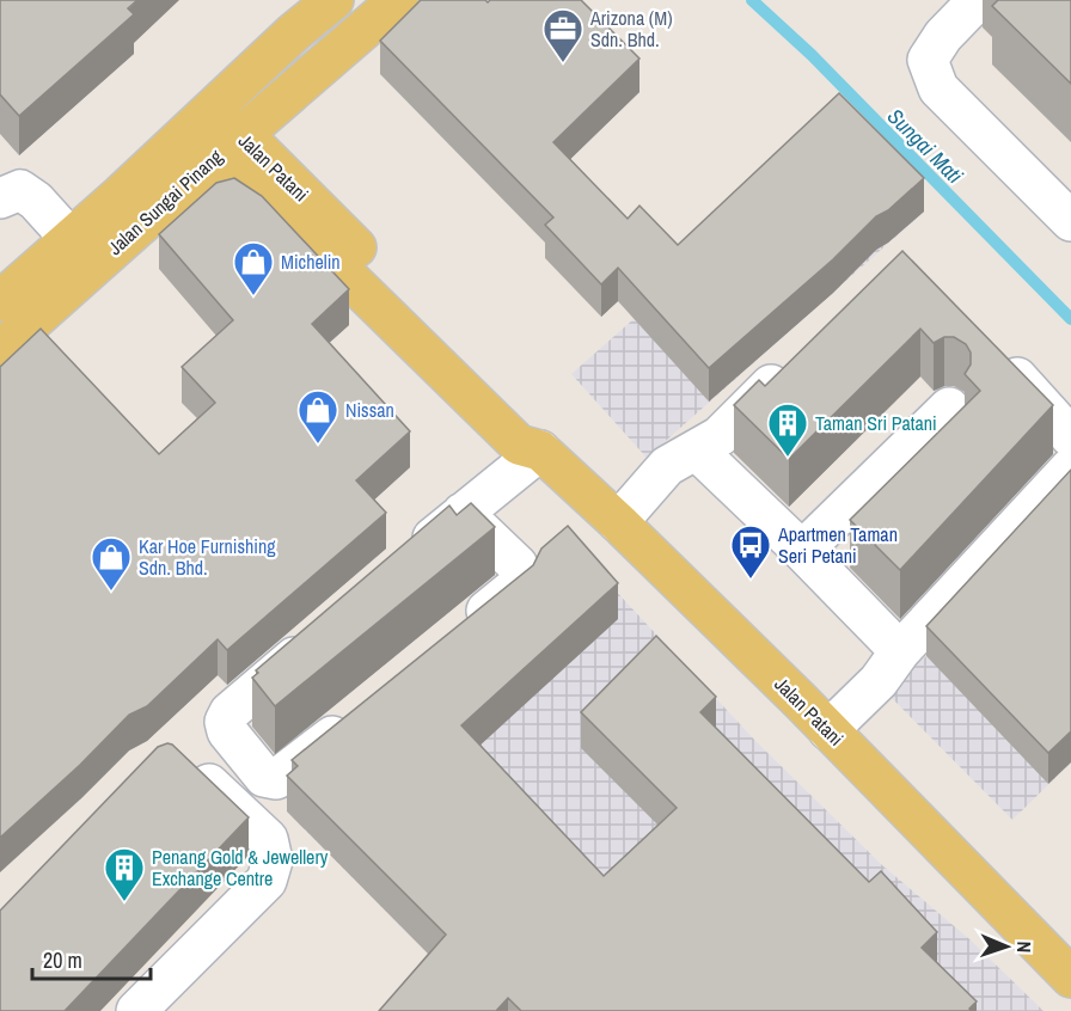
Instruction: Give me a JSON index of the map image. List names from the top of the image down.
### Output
{
  "streets": {
    "main road": ["Jalan Patani", "Jalan Sungai Pinang"]
  },
  "crossings": [
    ["Jalan Patani", "Jalan Sungai Pinang"]
  ],
  "water": ["Sungai Mati"],
  "places": {
    "office": ["Arizona (M) Sdn. Bhd."],
    "shop": ["Michelin", "Nissan", "Kar Hoe Furnishing Sdn. Bhd."],
    "building": ["Taman Sri Patani", "Penang Gold & Jewellery Exchange Centre"],
    "bus stop": ["Apartmen Taman Seri Petani"]
  },
  "scale_bar": "20 m",
  "north": "right"
}
